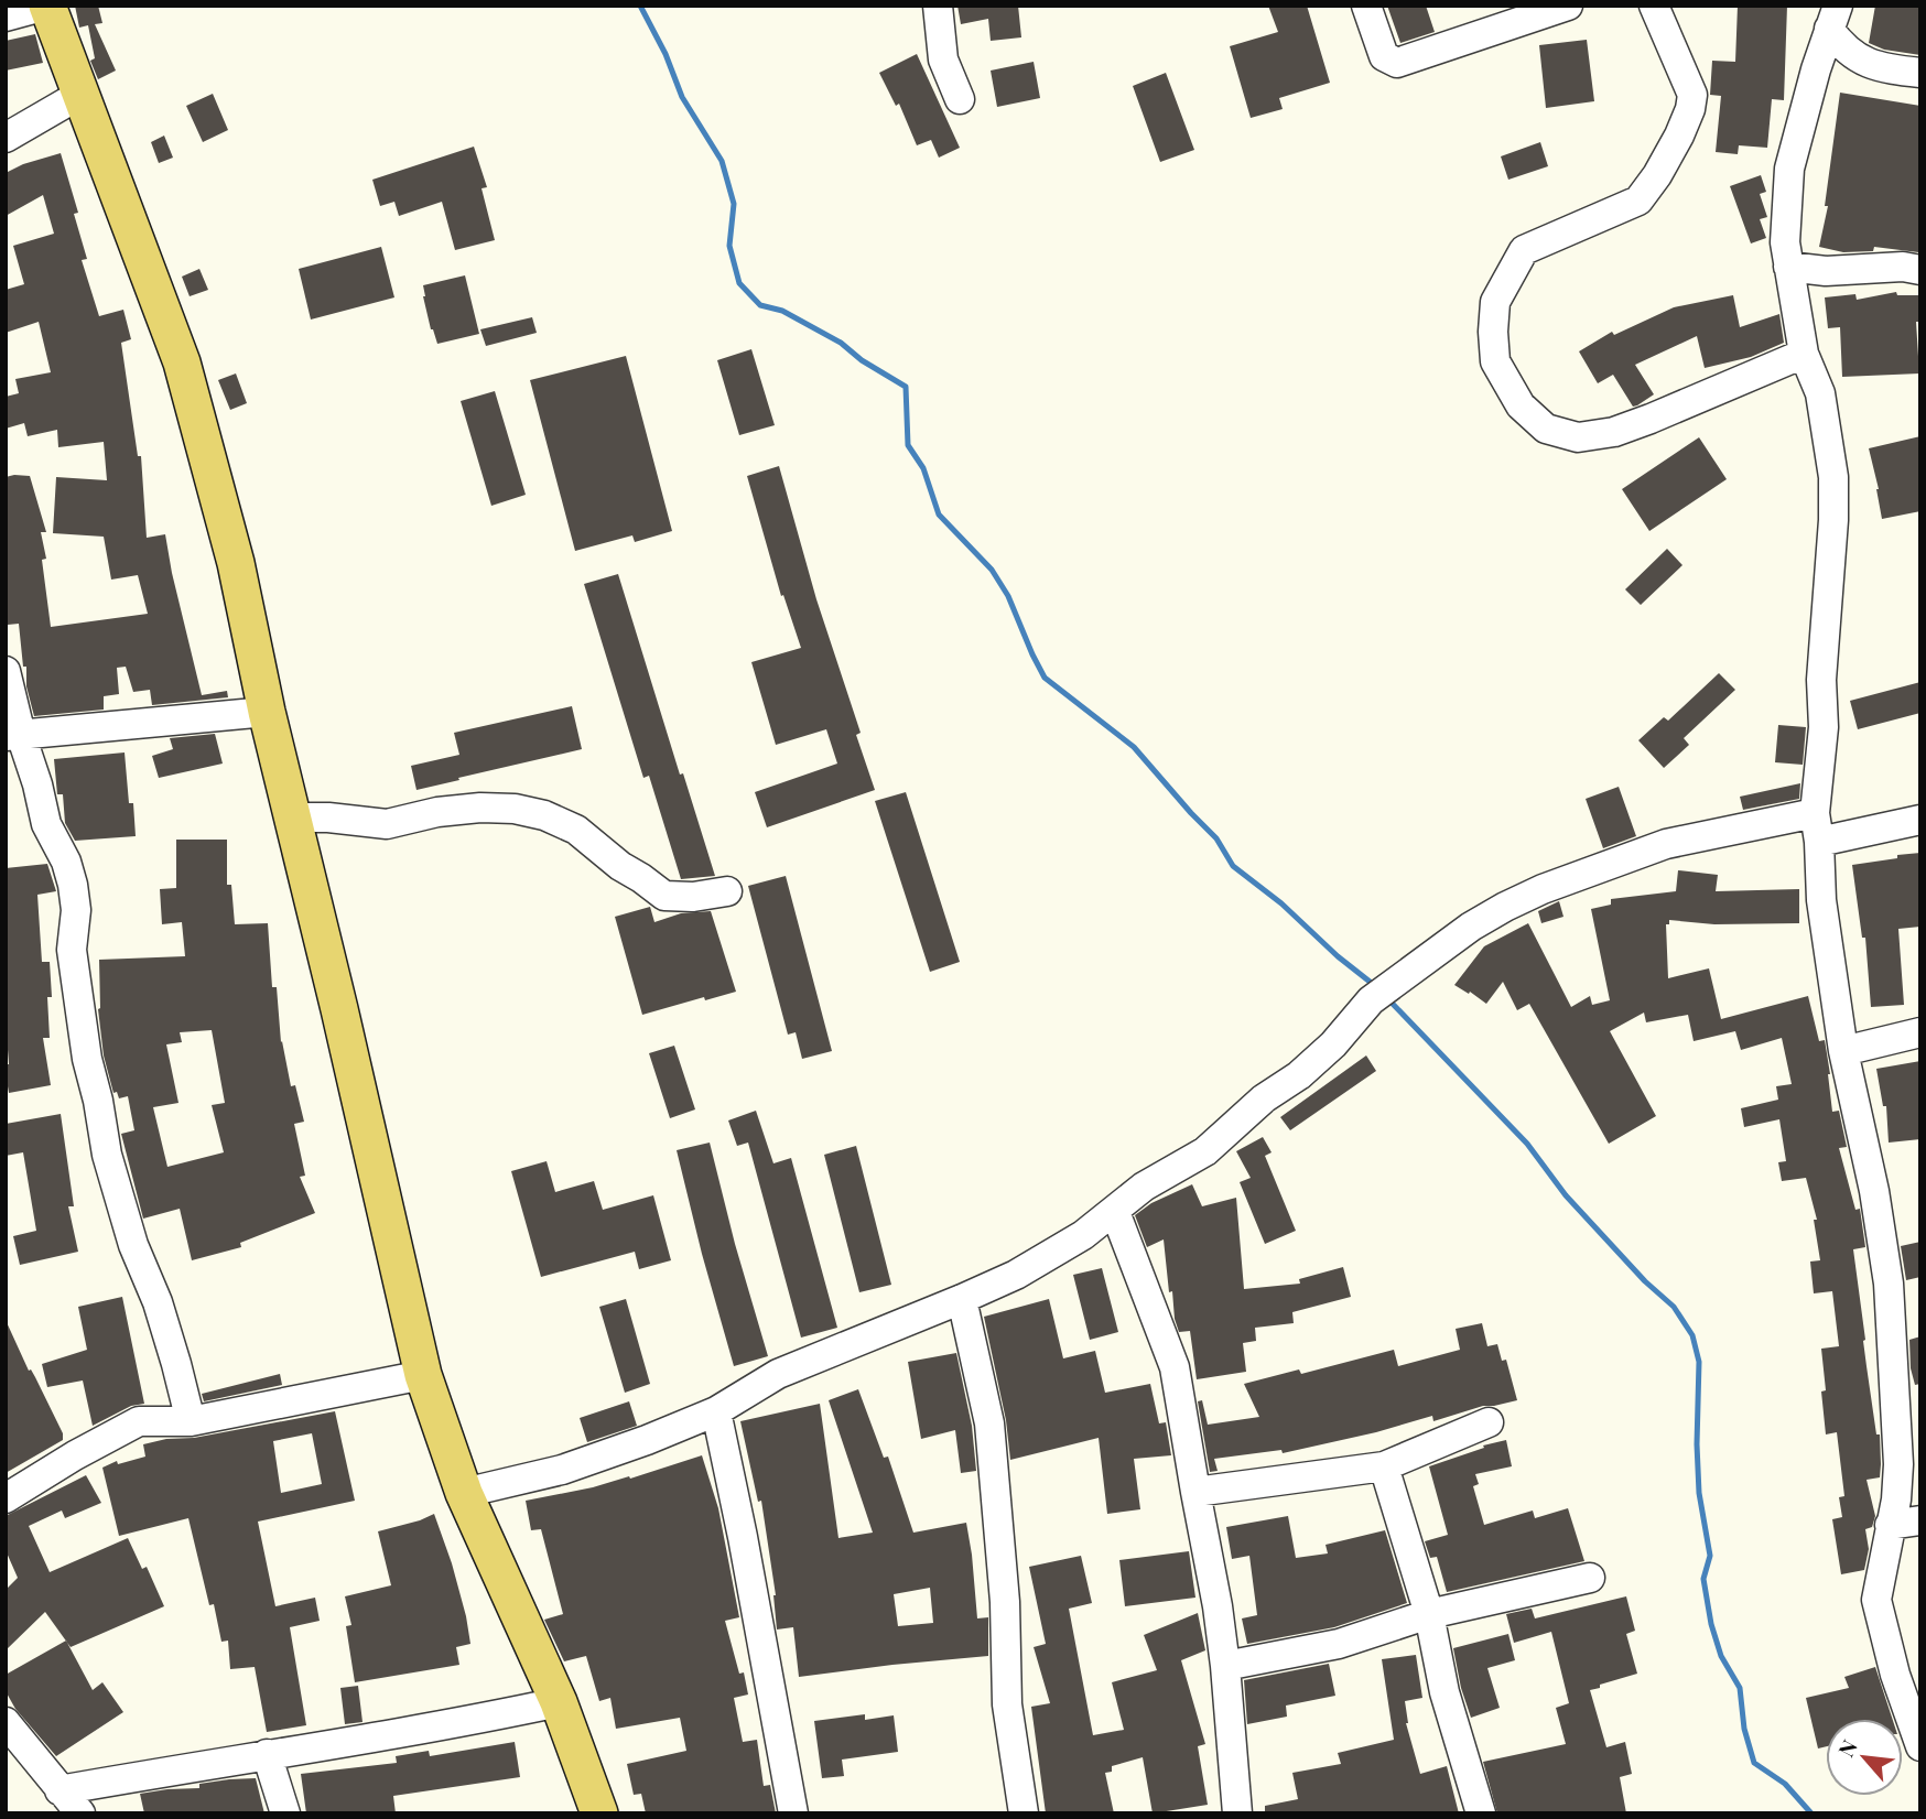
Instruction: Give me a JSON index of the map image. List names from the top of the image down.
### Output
{
  "north": "top left"
}
